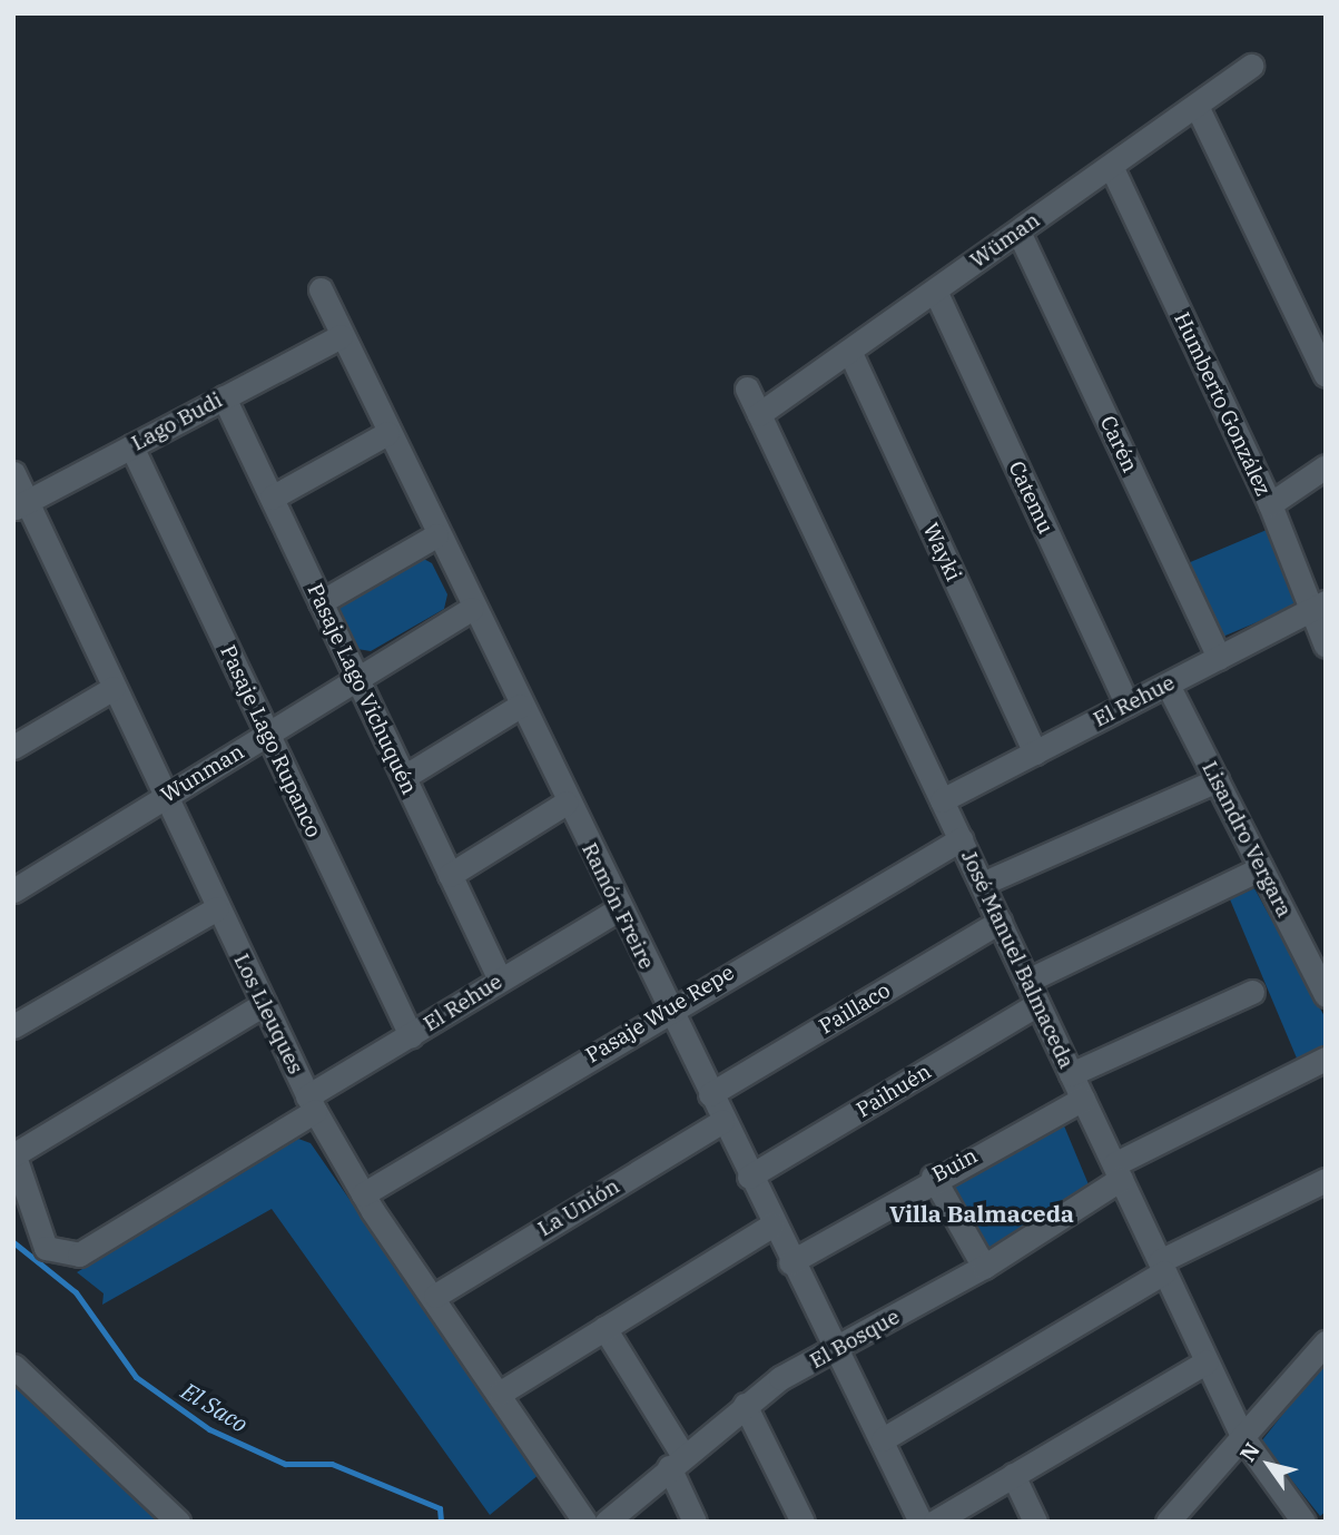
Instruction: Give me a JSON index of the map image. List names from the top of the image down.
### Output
{
  "streets": {
    "street": [
      "Wüman",
      "Humberto González",
      "Lago Budi",
      "Carén",
      "Catemu",
      "Wayki",
      "Pasaje Lago Vichuquén",
      "El Rehue",
      "Pasaje Lago Rupanco",
      "Wunman",
      "Lisandro Vergara",
      "Ramón Freire",
      "José Manuel Balmaceda",
      "Paillaco",
      "Los Lleuques",
      "Pasaje Wue Repe",
      "Paihuén",
      "Buin",
      "La Unión",
      "El Bosque"
    ]
  },
  "crossings": [
    ["Wüman", "Humberto González"],
    ["Wüman", "Carén"],
    ["Wüman", "Catemu"],
    ["Wüman", "Wayki"],
    ["Wüman", "José Manuel Balmaceda"],
    ["Humberto González", "El Rehue"],
    ["Lago Budi", "Pasaje Lago Vichuquén"],
    ["Lago Budi", "Pasaje Lago Rupanco"],
    ["Lago Budi", "Ramón Freire"],
    ["Lago Budi", "Los Lleuques"],
    ["Carén", "El Rehue"],
    ["Catemu", "El Rehue"],
    ["Wayki", "El Rehue"],
    ["Pasaje Lago Vichuquén", "El Rehue"],
    ["Pasaje Lago Vichuquén", "Wunman"],
    ["El Rehue", "Pasaje Lago Rupanco"],
    ["El Rehue", "Lisandro Vergara"],
    ["El Rehue", "Ramón Freire"],
    ["El Rehue", "José Manuel Balmaceda"],
    ["El Rehue", "Los Lleuques"],
    ["Pasaje Lago Rupanco", "Wunman"],
    ["Wunman", "Ramón Freire"],
    ["Wunman", "Los Lleuques"],
    ["Ramón Freire", "Paillaco"],
    ["Ramón Freire", "Pasaje Wue Repe"],
    ["Ramón Freire", "Paihuén"],
    ["Ramón Freire", "Buin"],
    ["Ramón Freire", "La Unión"],
    ["Ramón Freire", "El Bosque"],
    ["José Manuel Balmaceda", "Paillaco"],
    ["José Manuel Balmaceda", "Pasaje Wue Repe"],
    ["José Manuel Balmaceda", "Paihuén"],
    ["José Manuel Balmaceda", "Buin"],
    ["José Manuel Balmaceda", "El Bosque"],
    ["Los Lleuques", "Pasaje Wue Repe"],
    ["Los Lleuques", "La Unión"]
  ],
  "districts": ["Villa Balmaceda"],
  "water": ["El Saco"],
  "north": "top left"
}
